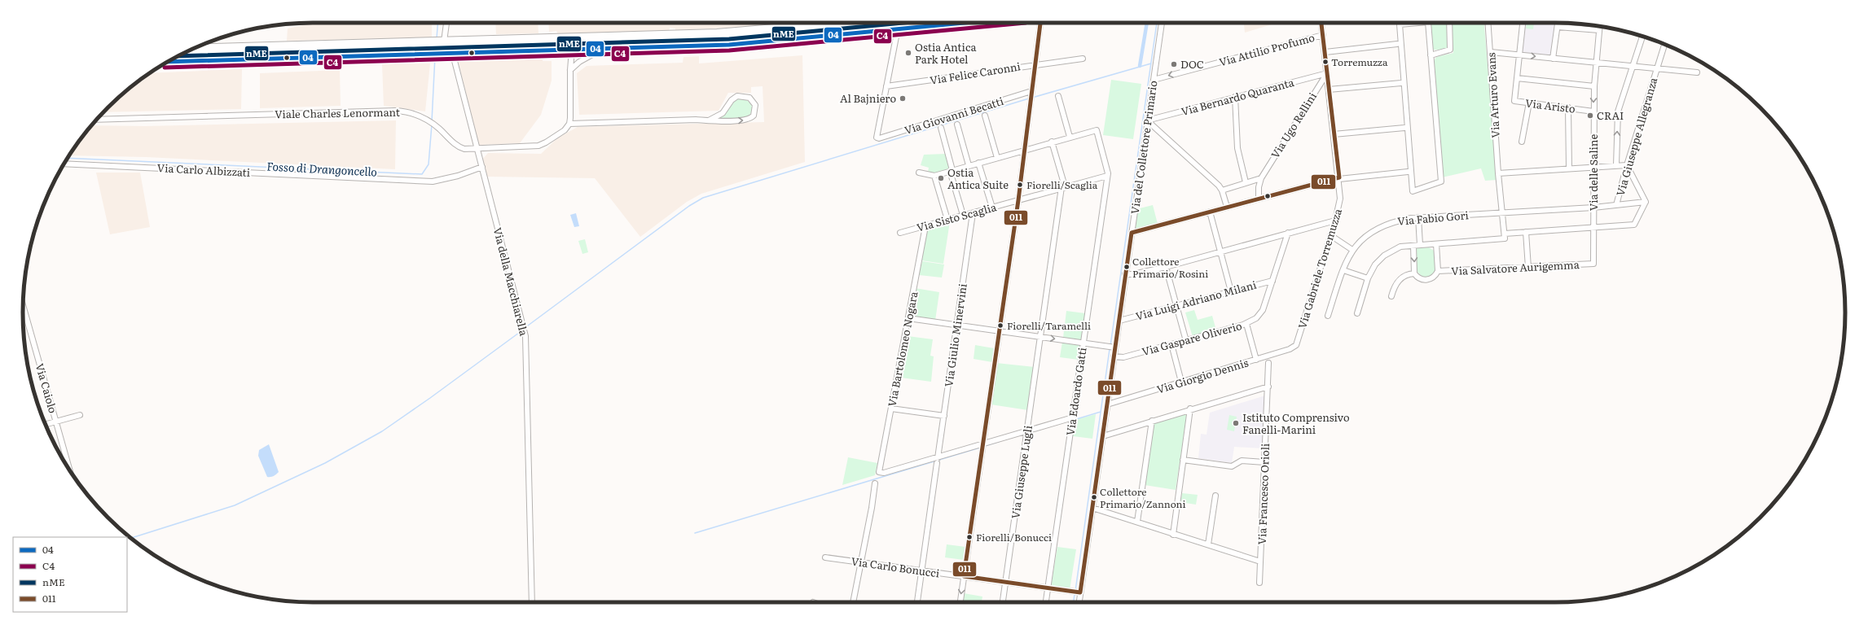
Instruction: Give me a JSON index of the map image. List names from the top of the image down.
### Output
{
  "streets": {
    "street": [
      "Via Attilio Profumo",
      "Via Felice Caronni",
      "Via Arturo Evans",
      "Via Bernardo Quaranta",
      "Via Aristo",
      "Viale Charles Lenormant",
      "Via Giovanni Becatti",
      "Via Ugo Rellini",
      "Via Giuseppe Allegranza",
      "Via del Collettore Primario",
      "Via Carlo Albizzati",
      "Via delle Saline",
      "Via Sisto Scaglia",
      "Via Fabio Gori",
      "Via Salvatore Aurigemma",
      "Via Gabriele Torremuzza",
      "Via della Macchiarella",
      "Via Luigi Adriano Milani",
      "Via Giulio Minervini",
      "Via Gaspare Oliverio",
      "Via Bartolomeo Nogara",
      "Via Giorgio Dennis",
      "Via Caiolo",
      "Via Edoardo Gatti",
      "Via Giuseppe Lugli",
      "Via Francesco Orioli",
      "Via Carlo Bonucci"
    ]
  },
  "crossings": [
    ["Via Attilio Profumo", "Via del Collettore Primario"],
    ["Via Attilio Profumo", "Via Gabriele Torremuzza"],
    ["Via Felice Caronni", "Via Giovanni Becatti"],
    ["Via Arturo Evans", "Via Fabio Gori"],
    ["Via Bernardo Quaranta", "Via Ugo Rellini"],
    ["Via Bernardo Quaranta", "Via del Collettore Primario"],
    ["Via Bernardo Quaranta", "Via Gabriele Torremuzza"],
    ["Via Aristo", "Via delle Saline"],
    ["Viale Charles Lenormant", "Via della Macchiarella"],
    ["Via Ugo Rellini", "Via Gabriele Torremuzza"],
    ["Via Giuseppe Allegranza", "Via Fabio Gori"],
    ["Via del Collettore Primario", "Via Luigi Adriano Milani"],
    ["Via del Collettore Primario", "Via Gaspare Oliverio"],
    ["Via del Collettore Primario", "Via Giorgio Dennis"],
    ["Via del Collettore Primario", "Via Carlo Bonucci"],
    ["Via Carlo Albizzati", "Via della Macchiarella"],
    ["Via delle Saline", "Via Fabio Gori"],
    ["Via delle Saline", "Via Salvatore Aurigemma"],
    ["Via Sisto Scaglia", "Via Giulio Minervini"],
    ["Via Sisto Scaglia", "Via Bartolomeo Nogara"],
    ["Via Sisto Scaglia", "Via Edoardo Gatti"],
    ["Via Sisto Scaglia", "Via Giuseppe Lugli"],
    ["Via Gabriele Torremuzza", "Via Giorgio Dennis"],
    ["Via Luigi Adriano Milani", "Via Gaspare Oliverio"],
    ["Via Giulio Minervini", "Via Bartolomeo Nogara"],
    ["Via Giulio Minervini", "Via Carlo Bonucci"],
    ["Via Edoardo Gatti", "Via Carlo Bonucci"],
    ["Via Giuseppe Lugli", "Via Carlo Bonucci"]
  ],
  "one_way": ["Via Attilio Profumo"],
  "water": ["Fosso di Drangoncello"],
  "places": [
    "Ostia Antica Park Hotel",
    "Torremuzza",
    "DOC",
    "Al Bajniero",
    "CRAI",
    "Ostia Antica Suite",
    "Fiorelli/Scaglia",
    "Collettore Primario/Rosini",
    "Fiorelli/Taramelli",
    "Istituto Comprensivo Fanelli-Marini",
    "Collettore Primario/Zannoni",
    "Fiorelli/Bonucci"
  ],
  "lines": [
    "transit line 04",
    "transit line C4",
    "transit line nME",
    "transit line 011"
  ],
  "legend": [
    "04",
    "C4",
    "nME",
    "011"
  ]
}
